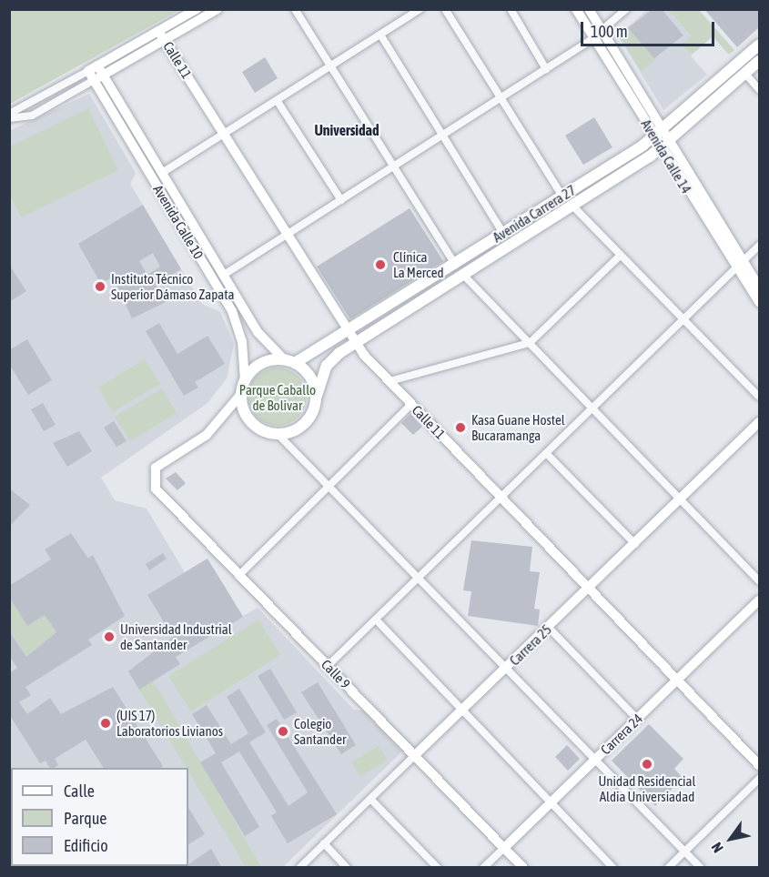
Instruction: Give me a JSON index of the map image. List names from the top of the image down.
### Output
{
  "streets": {
    "main road": ["Avenida Carrera 27"],
    "street": [
      "Calle 11",
      "Avenida Calle 14",
      "Avenida Calle 10",
      "Carrera 25",
      "Calle 9",
      "Carrera 24"
    ]
  },
  "crossings": [
    ["Calle 11", "Avenida Carrera 27"],
    ["Calle 11", "Carrera 25"],
    ["Calle 11", "Carrera 24"],
    ["Avenida Calle 14", "Avenida Carrera 27"],
    ["Avenida Carrera 27", "Avenida Calle 10"],
    ["Avenida Carrera 27", "Calle 9"],
    ["Avenida Calle 10", "Calle 9"],
    ["Carrera 25", "Calle 9"],
    ["Calle 9", "Carrera 24"]
  ],
  "districts": ["Universidad"],
  "parks": ["Parque Caballo de Bolivar"],
  "places": [
    "Clínica La Merced",
    "Instituto Técnico Superior Dámaso Zapata",
    "Kasa Guane Hostel Bucaramanga",
    "Universidad Industrial de Santander",
    "(UIS 17) Laboratorios Livianos",
    "Colegio Santander",
    "Unidad Residencial Aldia Universiadad"
  ],
  "legend": ["Calle", "Parque", "Edificio"],
  "scale_bar": "100 m",
  "north": "bottom left"
}
